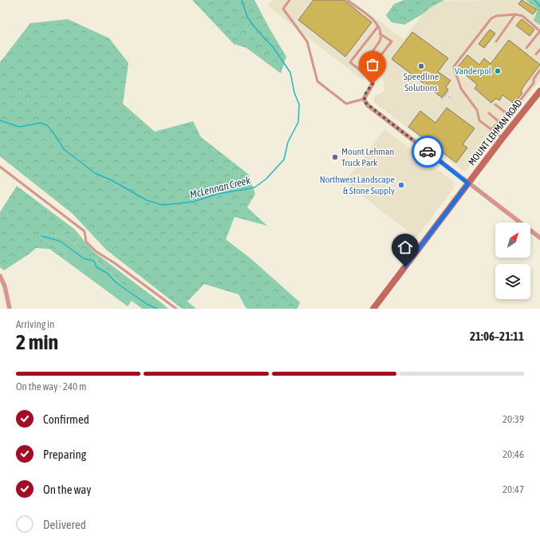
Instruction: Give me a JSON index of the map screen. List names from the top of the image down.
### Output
{
  "streets": {
    "main road": ["MOUNT LEHMAN ROAD"]
  },
  "water": ["McLennan Creek"],
  "places": [
    "Speedline Solutions",
    "Vanderpol",
    "Mount Lehman Truck Park",
    "Northwest Landscape & Stone Supply"
  ],
  "north": "top right",
  "page": {
    "heading": ["2 min", "Arriving in", "21:06–21:11"],
    "bar": "On the way · 240 m",
    "list": [
      ["Confirmed", "20:39"],
      ["Preparing", "20:46"],
      ["On the way", "20:47"],
      "Delivered"
    ]
  }
}
